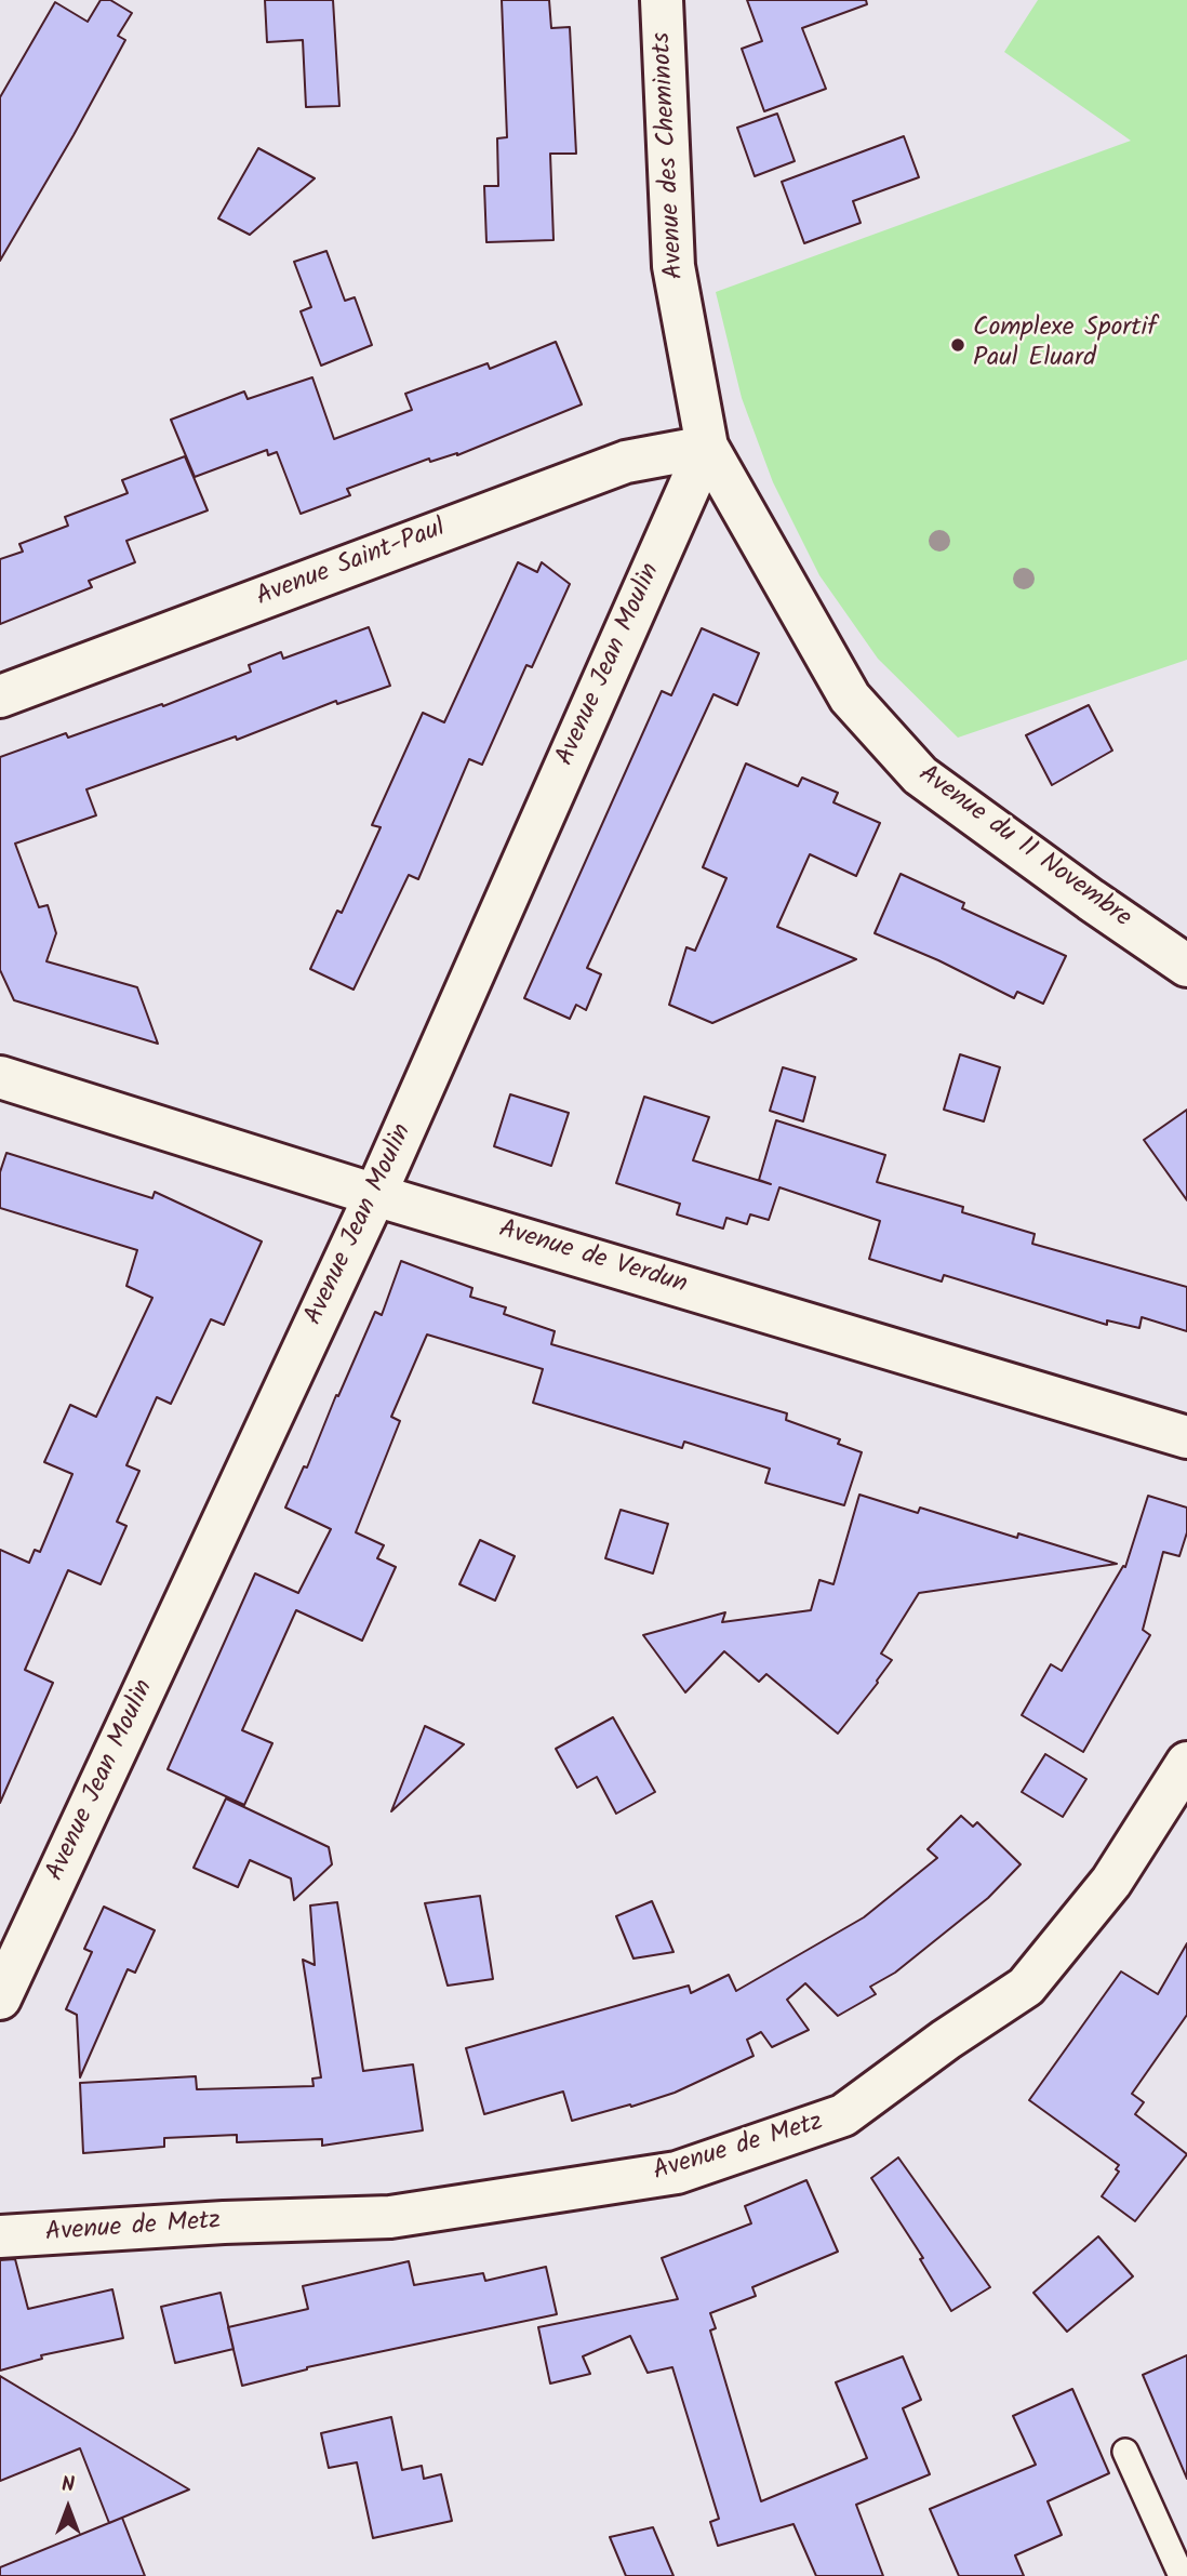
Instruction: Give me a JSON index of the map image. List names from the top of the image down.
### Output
{
  "streets": {
    "street": [
      "Avenue des Cheminots",
      "Avenue Saint-Paul",
      "Avenue Jean Moulin",
      "Avenue du 11 Novembre",
      "Avenue de Verdun",
      "Avenue de Metz"
    ]
  },
  "crossings": [
    ["Avenue des Cheminots", "Avenue Saint-Paul"],
    ["Avenue des Cheminots", "Avenue Jean Moulin"],
    ["Avenue des Cheminots", "Avenue du 11 Novembre"],
    ["Avenue Saint-Paul", "Avenue Jean Moulin"],
    ["Avenue Saint-Paul", "Avenue du 11 Novembre"],
    ["Avenue Jean Moulin", "Avenue du 11 Novembre"],
    ["Avenue Jean Moulin", "Avenue de Verdun"]
  ],
  "places": ["Complexe Sportif Paul Eluard"],
  "north": "top"
}
